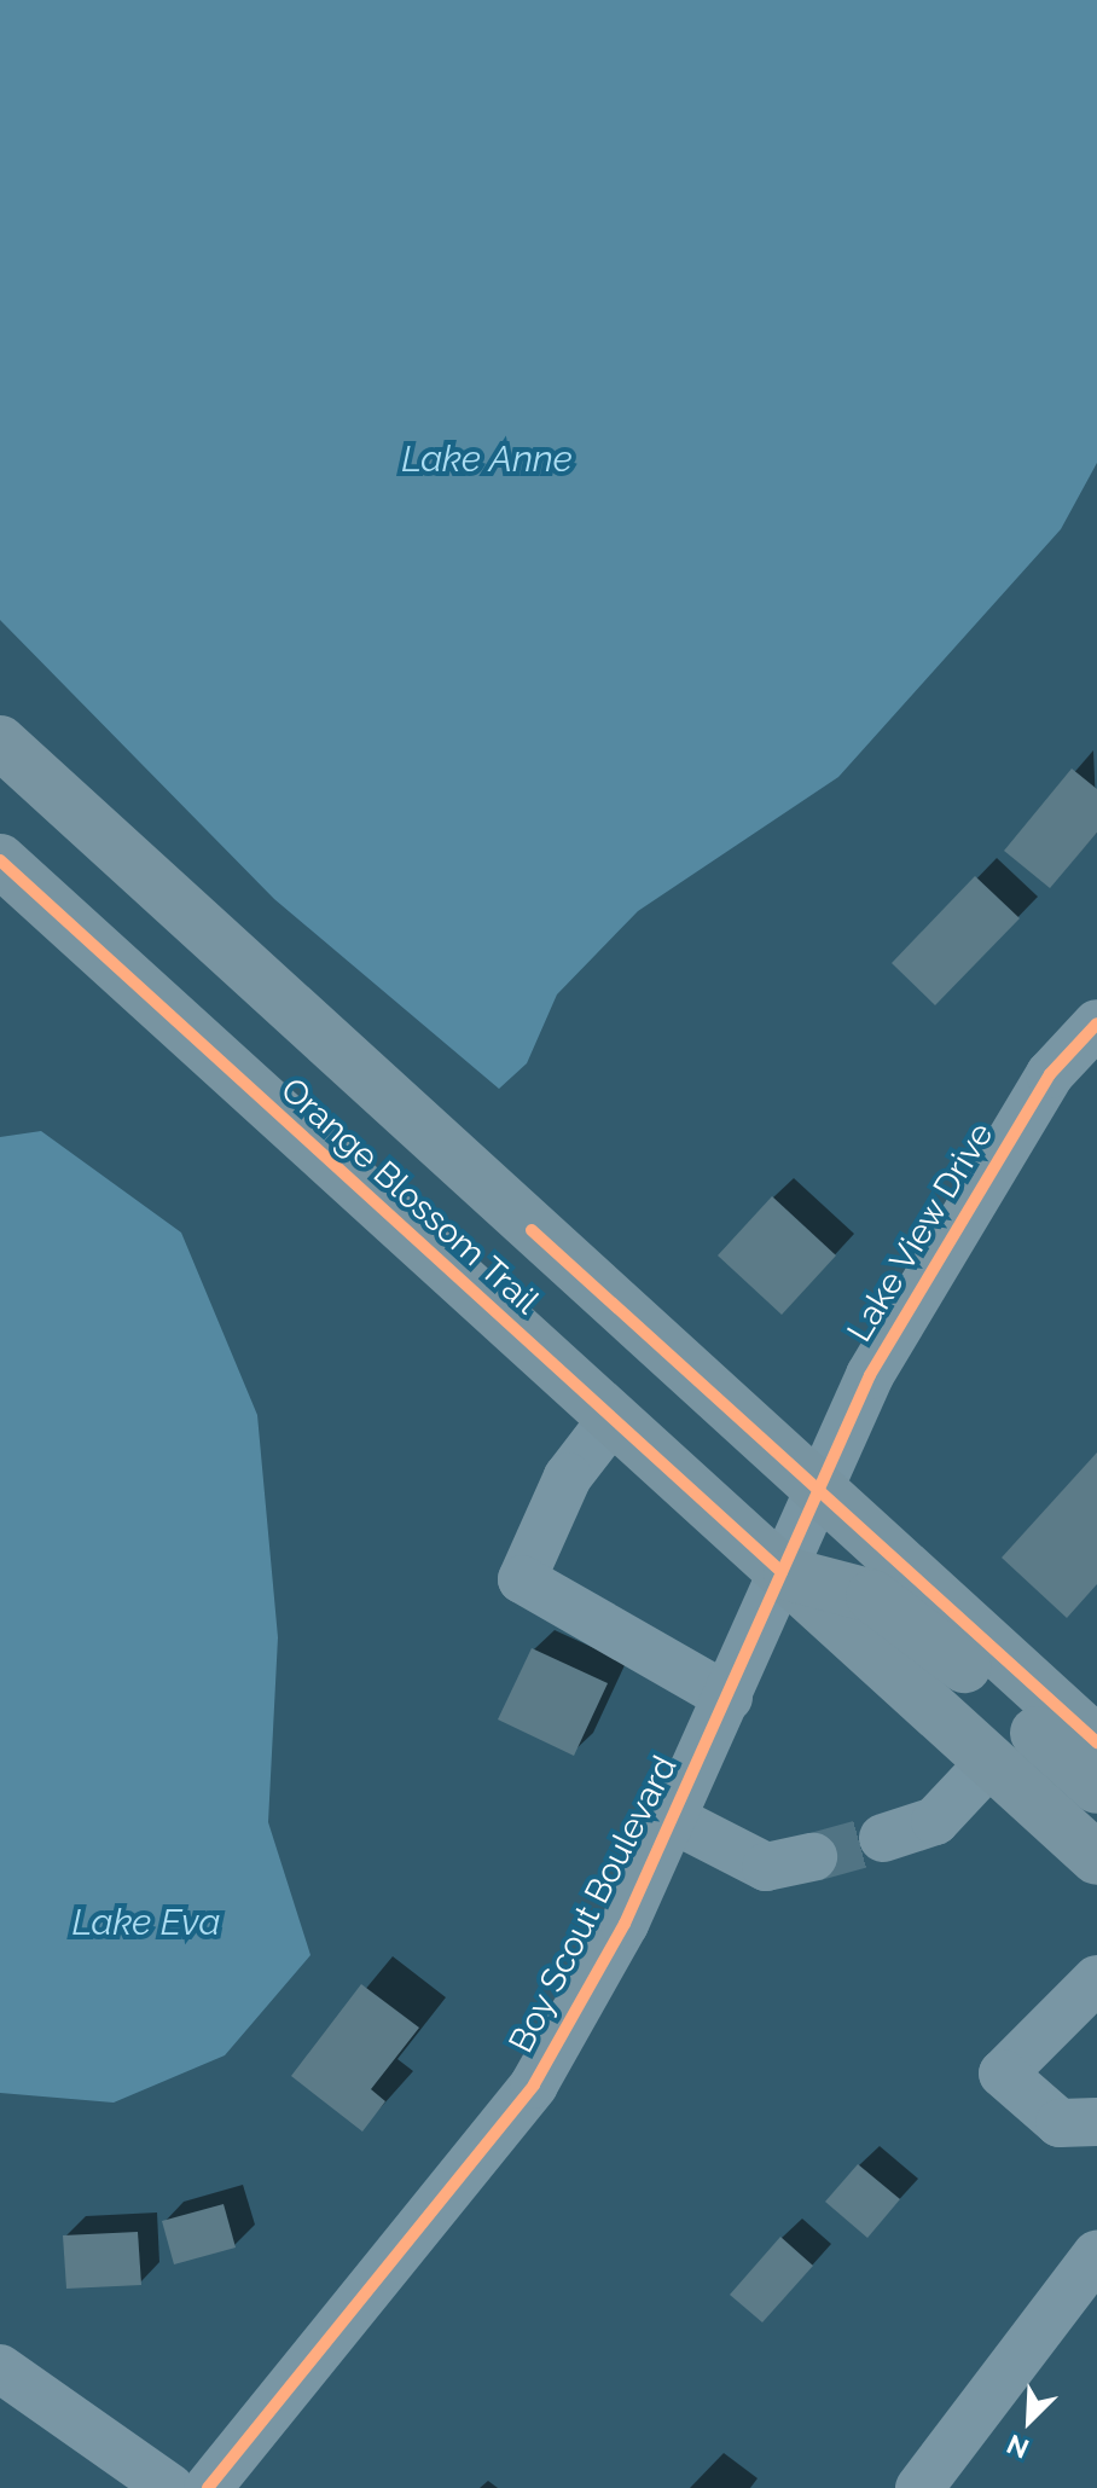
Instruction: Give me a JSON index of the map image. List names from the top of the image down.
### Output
{
  "streets": {
    "main road": ["Orange Blossom Trail"],
    "street": ["Lake View Drive", "Boy Scout Boulevard"]
  },
  "crossings": [
    ["Orange Blossom Trail", "Lake View Drive"],
    ["Orange Blossom Trail", "Boy Scout Boulevard"],
    ["Lake View Drive", "Boy Scout Boulevard"]
  ],
  "water": ["Lake Anne", "Lake Eva"],
  "north": "bottom left"
}
